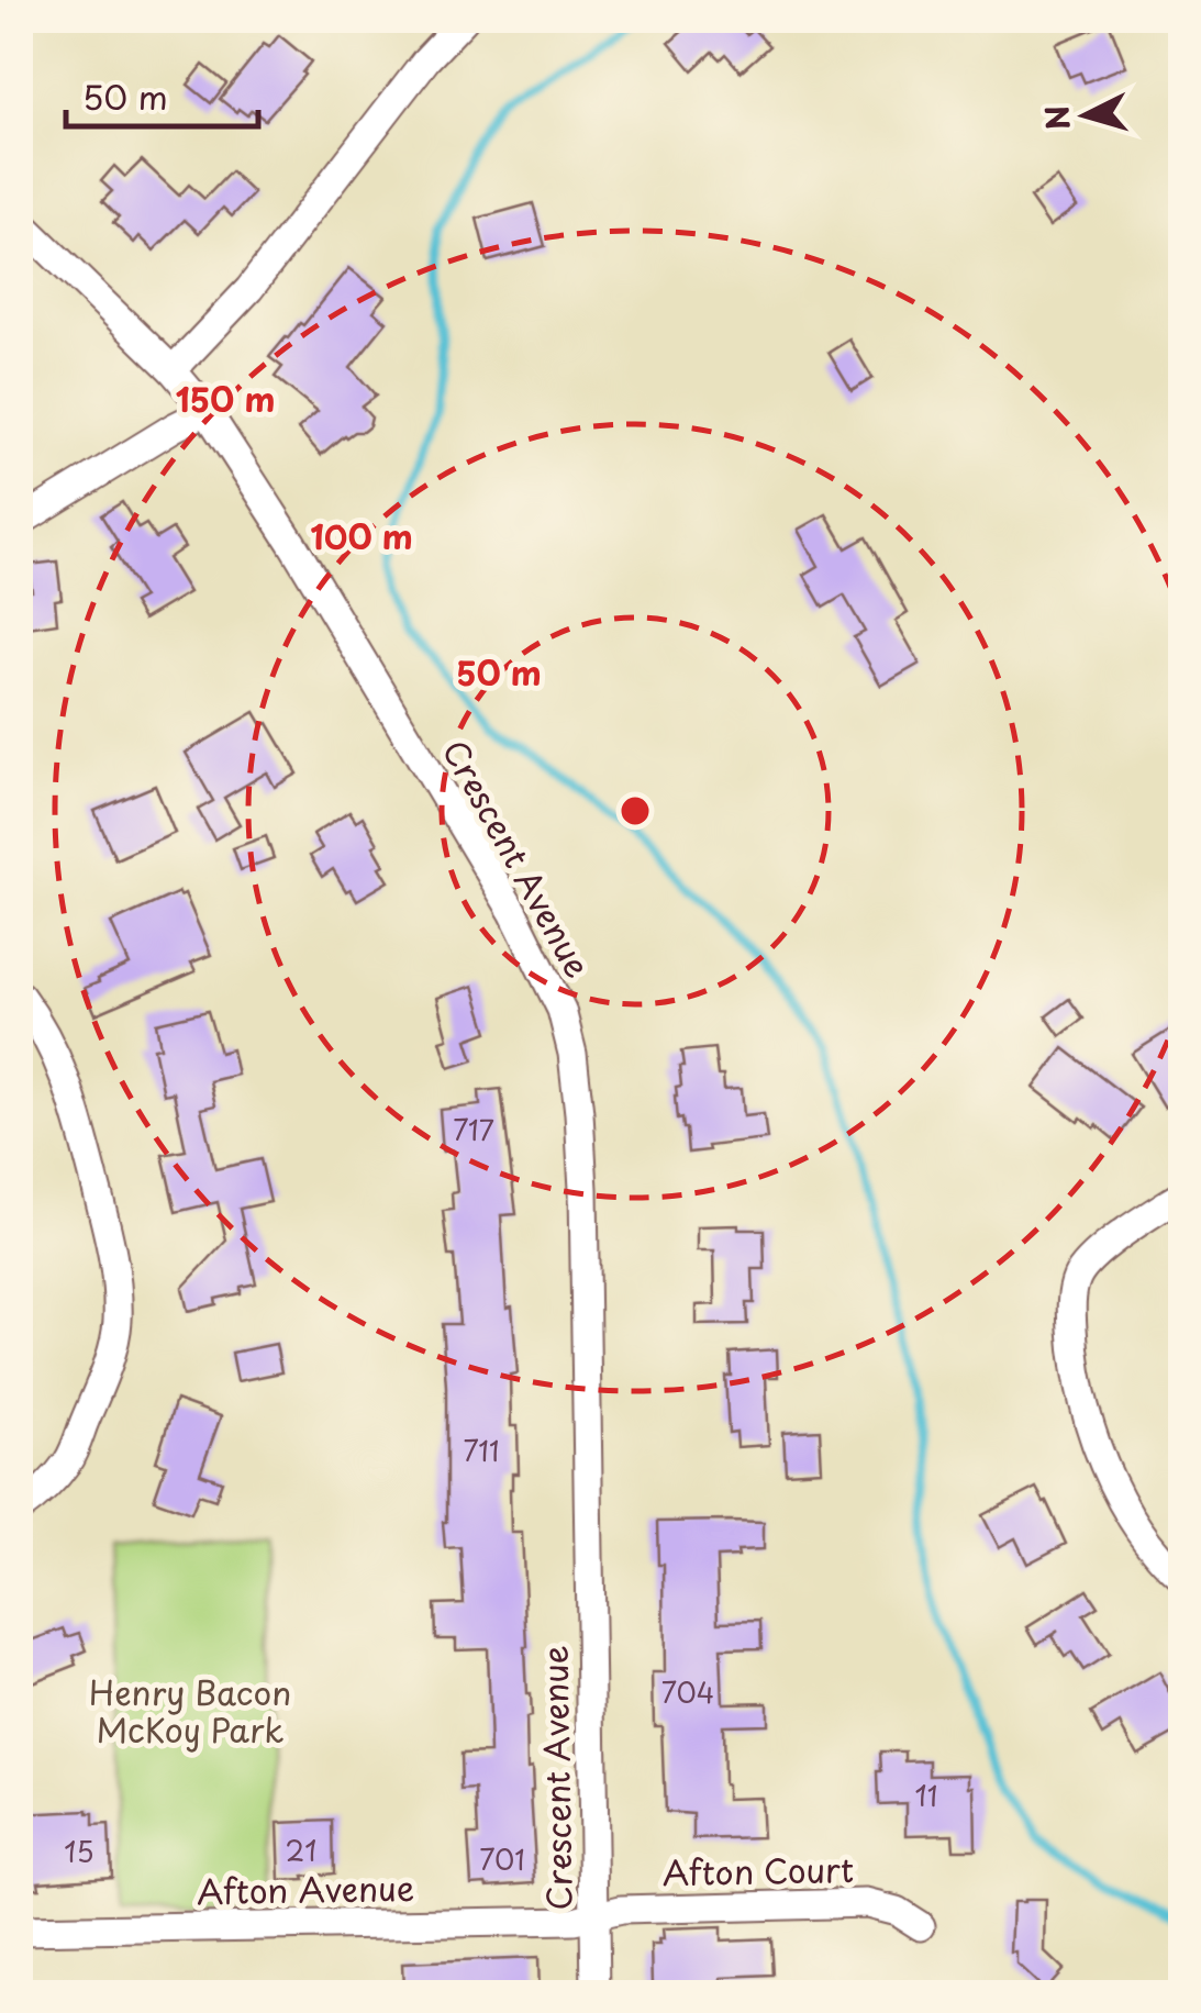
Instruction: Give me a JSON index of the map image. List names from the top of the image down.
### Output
{
  "streets": {
    "street": ["Crescent Avenue", "Afton Court", "Afton Avenue"]
  },
  "crossings": [
    ["Crescent Avenue", "Afton Court"],
    ["Crescent Avenue", "Afton Avenue"],
    ["Afton Court", "Afton Avenue"]
  ],
  "parks": ["Henry Bacon McKoy Park"],
  "house_numbers": [
    "717",
    "711",
    "704",
    "11",
    "21",
    "15",
    "701"
  ],
  "scale_bar": "50 m",
  "north": "left",
  "rings": ["150 m", "100 m", "50 m"]
}
